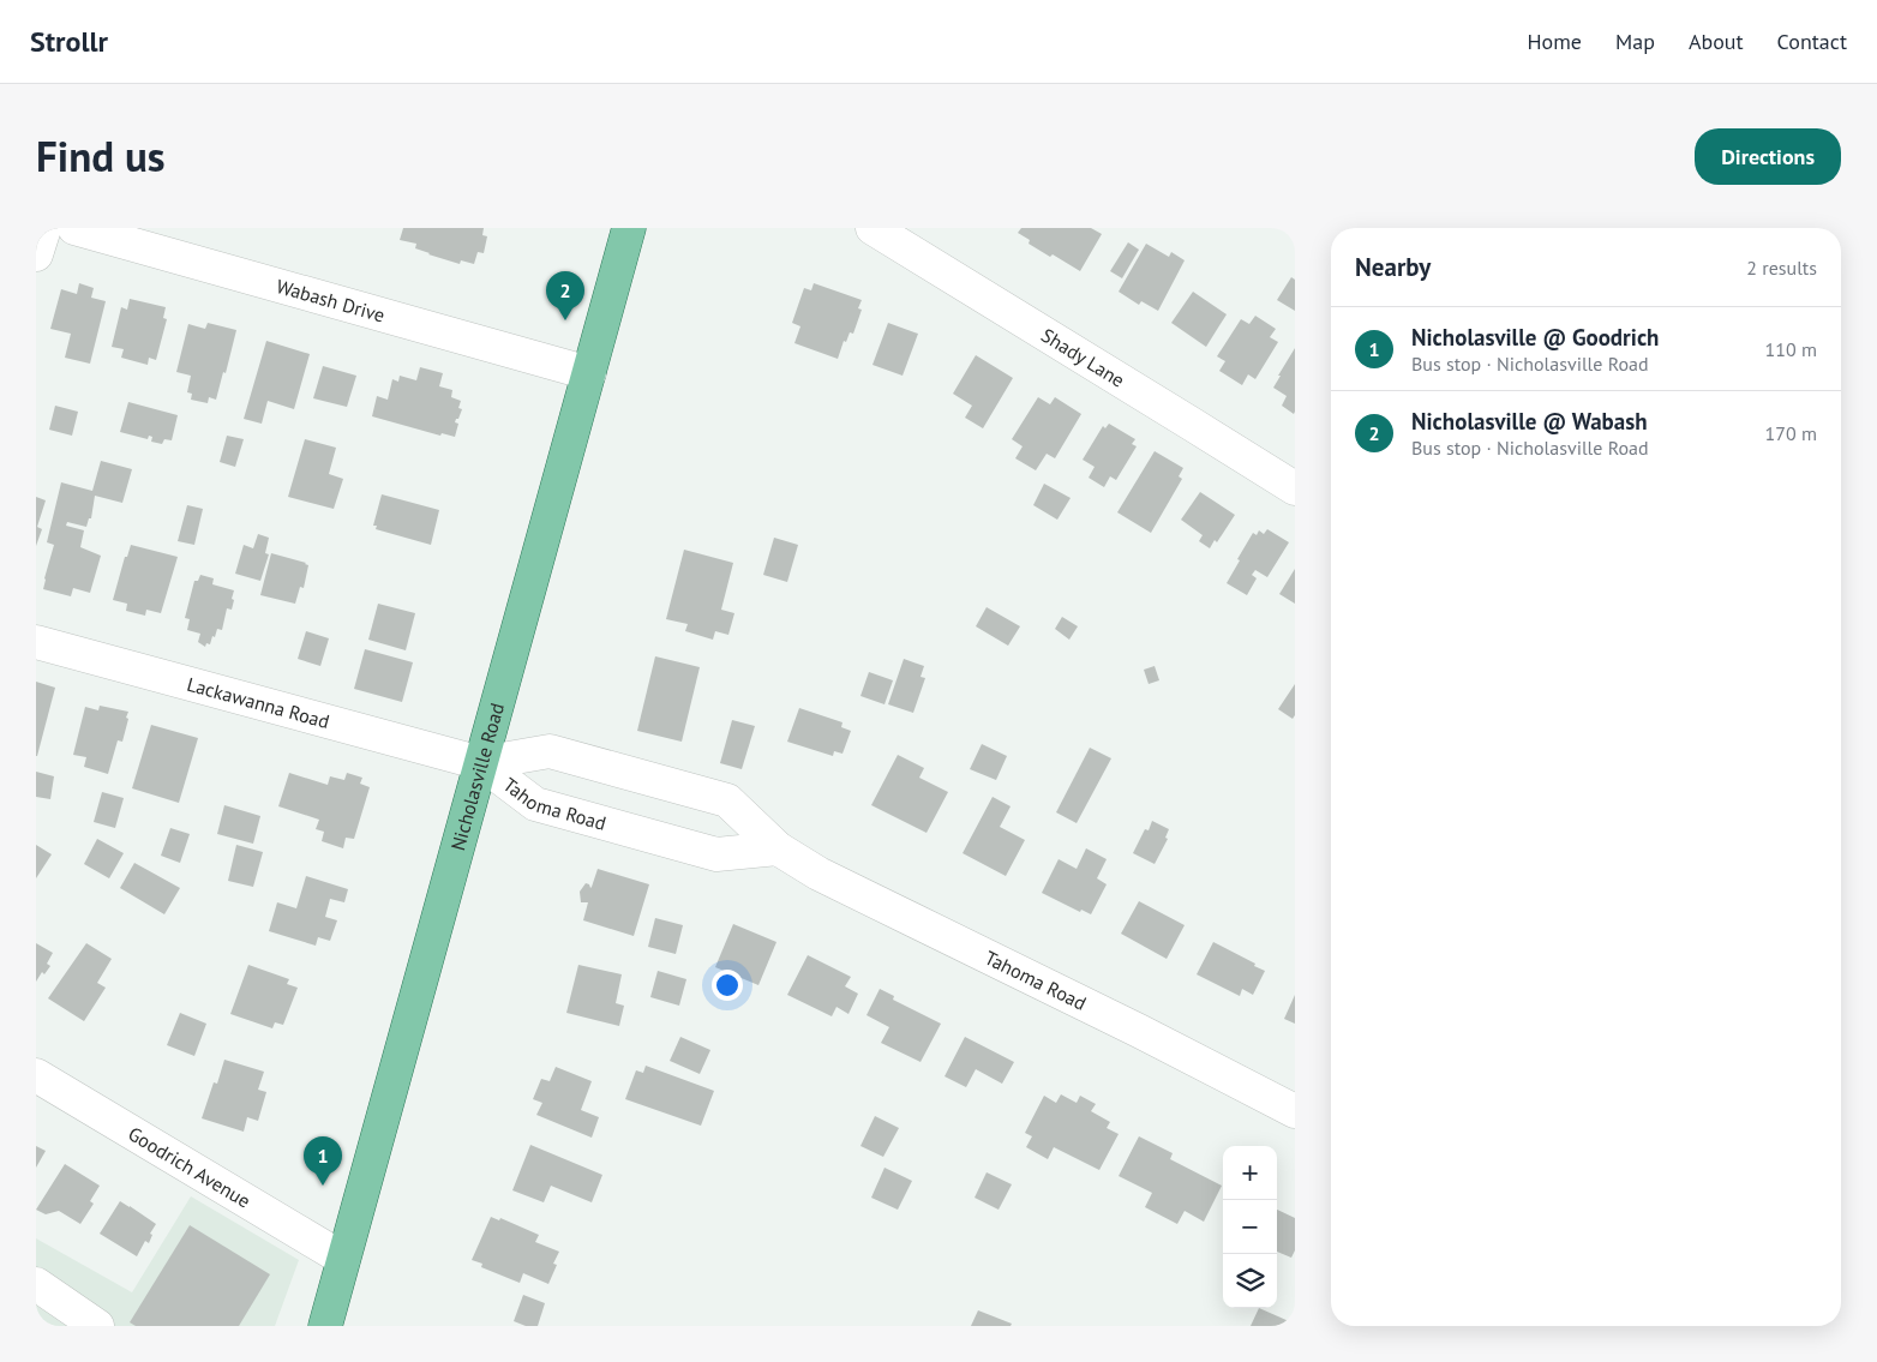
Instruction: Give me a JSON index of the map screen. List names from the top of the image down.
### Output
{
  "streets": {
    "main road": ["Nicholasville Road"],
    "street": [
      "Wabash Drive",
      "Shady Lane",
      "Lackawanna Road",
      "Tahoma Road",
      "Goodrich Avenue"
    ]
  },
  "crossings": [
    ["Wabash Drive", "Nicholasville Road"],
    ["Lackawanna Road", "Nicholasville Road"],
    ["Lackawanna Road", "Tahoma Road"],
    ["Nicholasville Road", "Tahoma Road"],
    ["Nicholasville Road", "Goodrich Avenue"]
  ],
  "page": {
    "header": "Strollr",
    "nav": [
      "Home",
      "Map",
      "About",
      "Contact"
    ],
    "title": "Find us",
    "buttons": "Directions",
    "heading": ["Nearby", "2 results"],
    "pins": ["2", "1"],
    "list": [
      {
        "mark": "1",
        "name": "Nicholasville @ Goodrich",
        "note": "Bus stop · Nicholasville Road",
        "value": "110 m"
      },
      {
        "mark": "2",
        "name": "Nicholasville @ Wabash",
        "note": "Bus stop · Nicholasville Road",
        "value": "170 m"
      }
    ],
    "map_buttons": ["+", "−"]
  }
}
